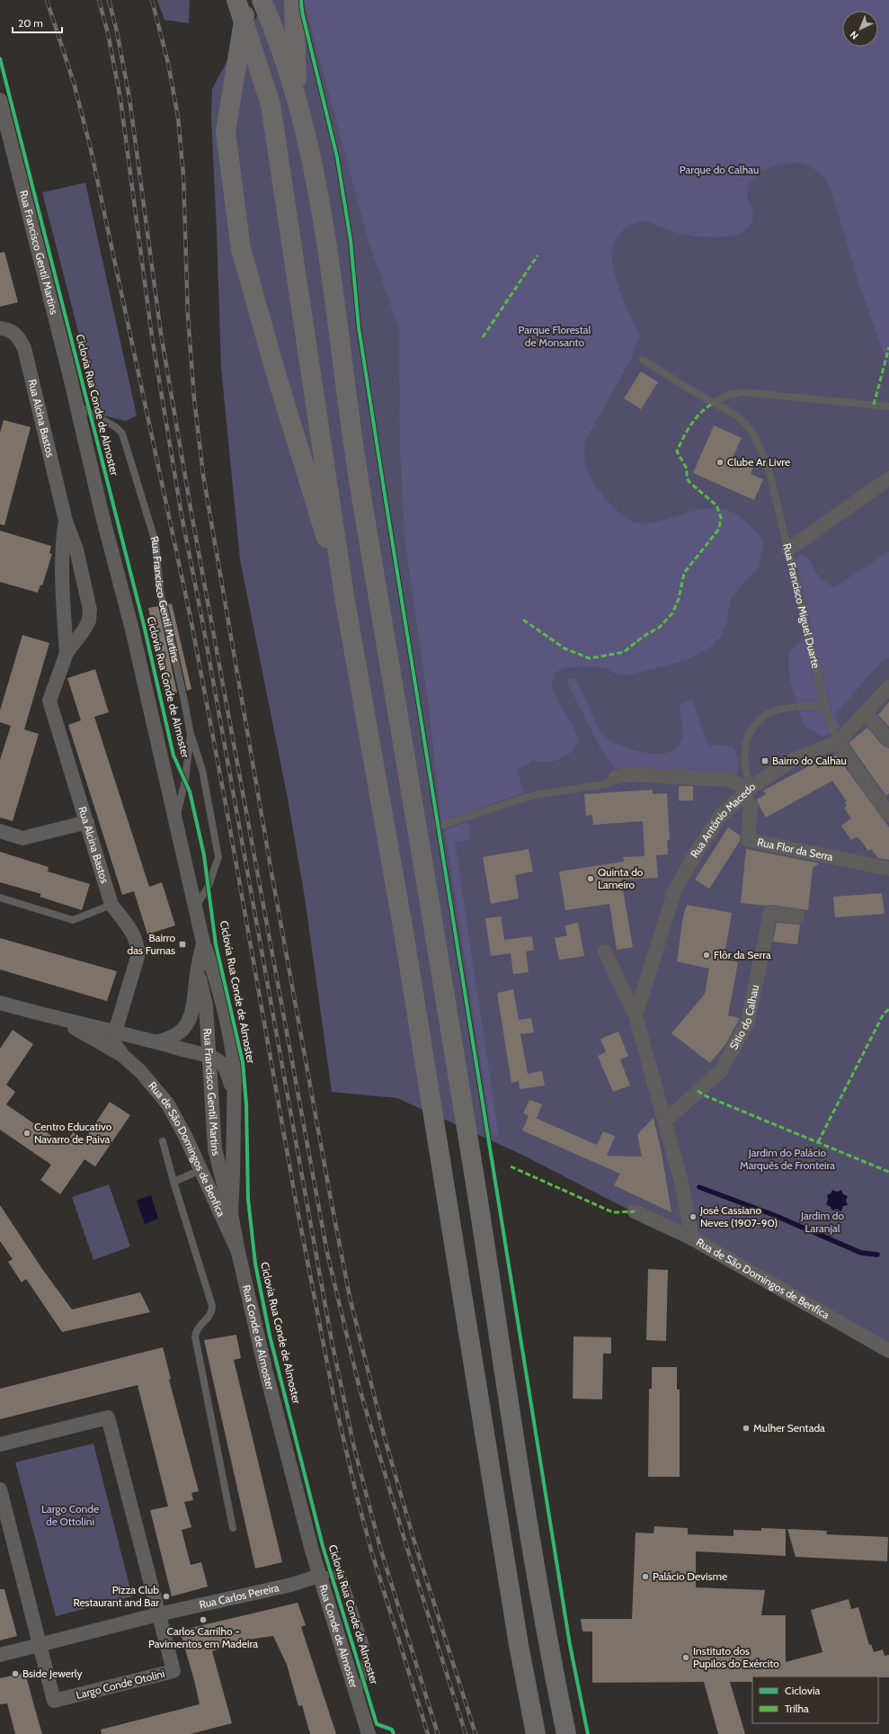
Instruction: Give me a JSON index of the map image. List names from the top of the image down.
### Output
{
  "streets": {
    "street": [
      "Rua Francisco Gentil Martins",
      "Rua Alcina Bastos",
      "Rua Francisco Miguel Duarte",
      "Rua António Macedo",
      "Rua Flor da Serra",
      "Sítio do Calhau",
      "Rua de São Domingos de Benfica",
      "Rua Conde de Almoster",
      "Rua Carlos Pereira",
      "Largo Conde Otolini"
    ],
    "cycle path": ["Ciclovia Rua Conde de Almoster"]
  },
  "crossings": [
    ["Rua Francisco Gentil Martins", "Rua de São Domingos de Benfica"],
    ["Rua Francisco Gentil Martins", "Rua Conde de Almoster"],
    ["Rua Alcina Bastos", "Rua de São Domingos de Benfica"],
    ["Rua Francisco Miguel Duarte", "Rua António Macedo"],
    ["Rua António Macedo", "Rua Flor da Serra"],
    ["Rua de São Domingos de Benfica", "Rua Conde de Almoster"],
    ["Rua Conde de Almoster", "Rua Carlos Pereira"],
    ["Rua Carlos Pereira", "Largo Conde Otolini"]
  ],
  "parks": [
    "Parque do Calhau",
    "Parque Florestal de Monsanto",
    "Jardim do Palácio Marquês de Fronteira",
    "Jardim do Laranjal",
    "Largo Conde de Ottolini"
  ],
  "places": {
    "other": [
      "Clube Ar Livre",
      "Quinta do Lameiro",
      "Flôr da Serra",
      "Centro Educativo Navarro de Paiva",
      "José Cassiano Neves (1907-90)",
      "Mulher Sentada",
      "Palácio Devisme",
      "Pizza Club Restaurant and Bar",
      "Carlos Carrilho - Pavimentos em Madeira",
      "Instituto dos Pupilos do Exército",
      "Bside Jewerly"
    ],
    "transit": ["Bairro do Calhau", "Bairro das Furnas"]
  },
  "legend": ["Ciclovia", "Trilha"],
  "scale_bar": "20 m",
  "north": "bottom left"
}
